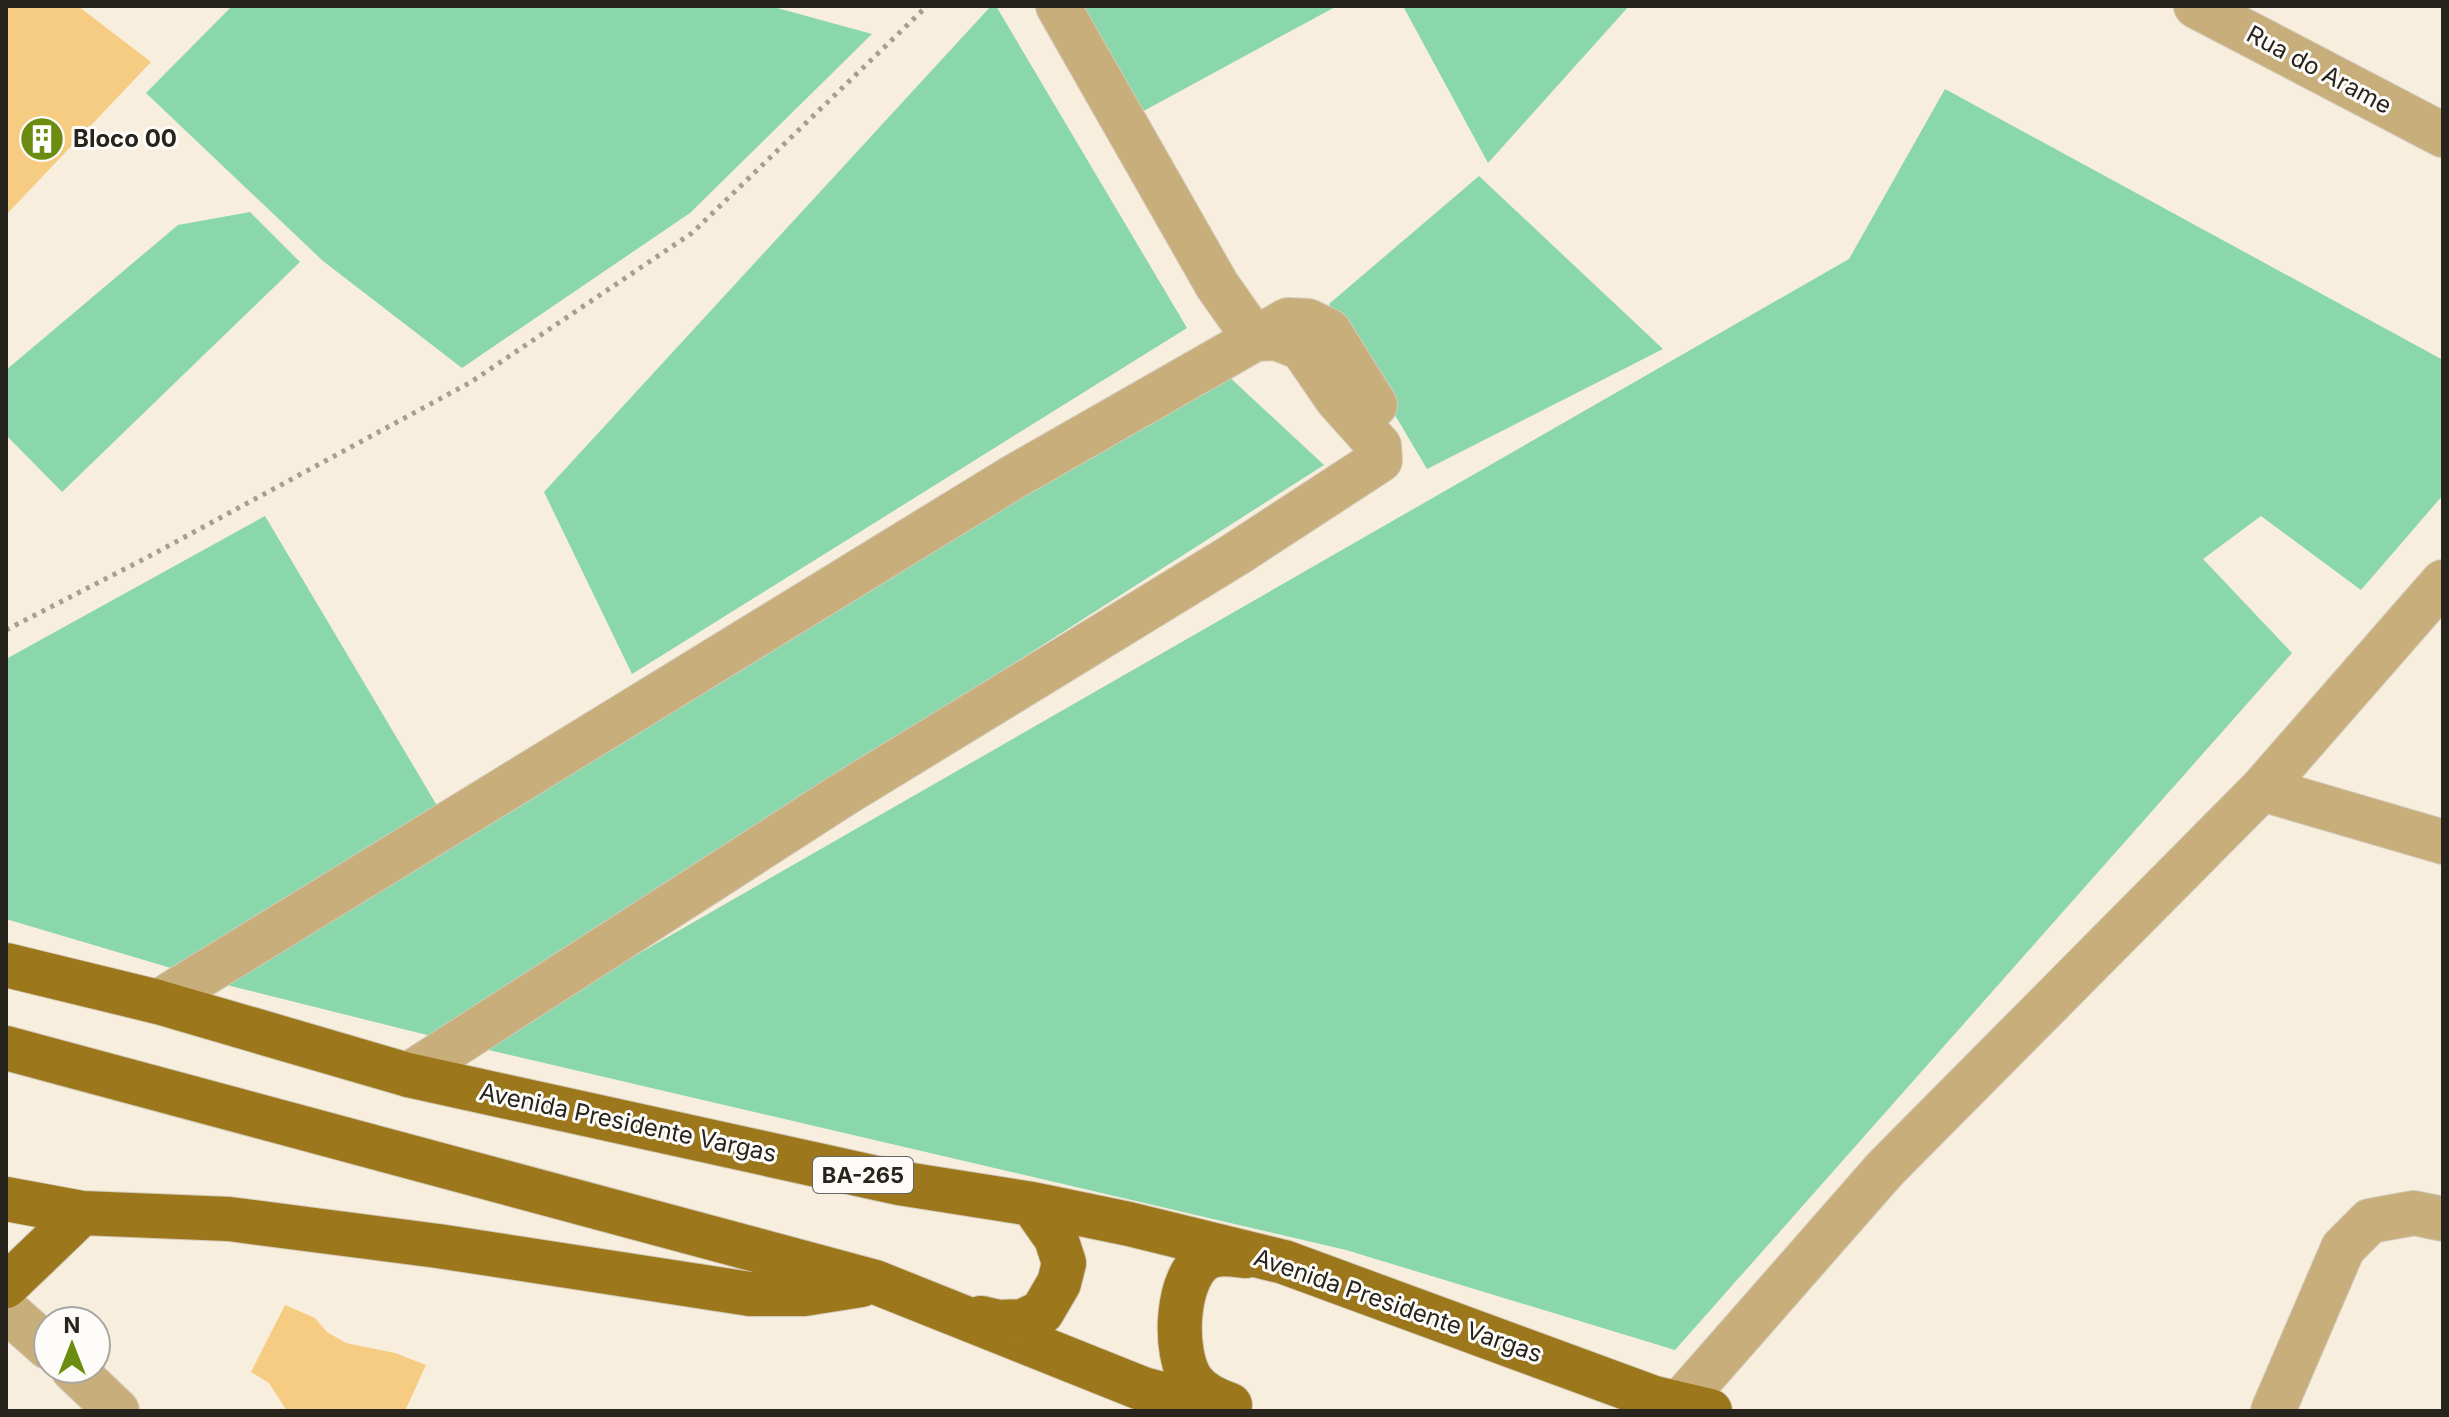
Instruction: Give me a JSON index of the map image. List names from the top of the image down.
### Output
{
  "streets": {
    "main road": ["Avenida Presidente Vargas", "BA-265"],
    "street": ["Rua do Arame"]
  },
  "places": {
    "building": ["Bloco 00"]
  },
  "north": "top"
}
